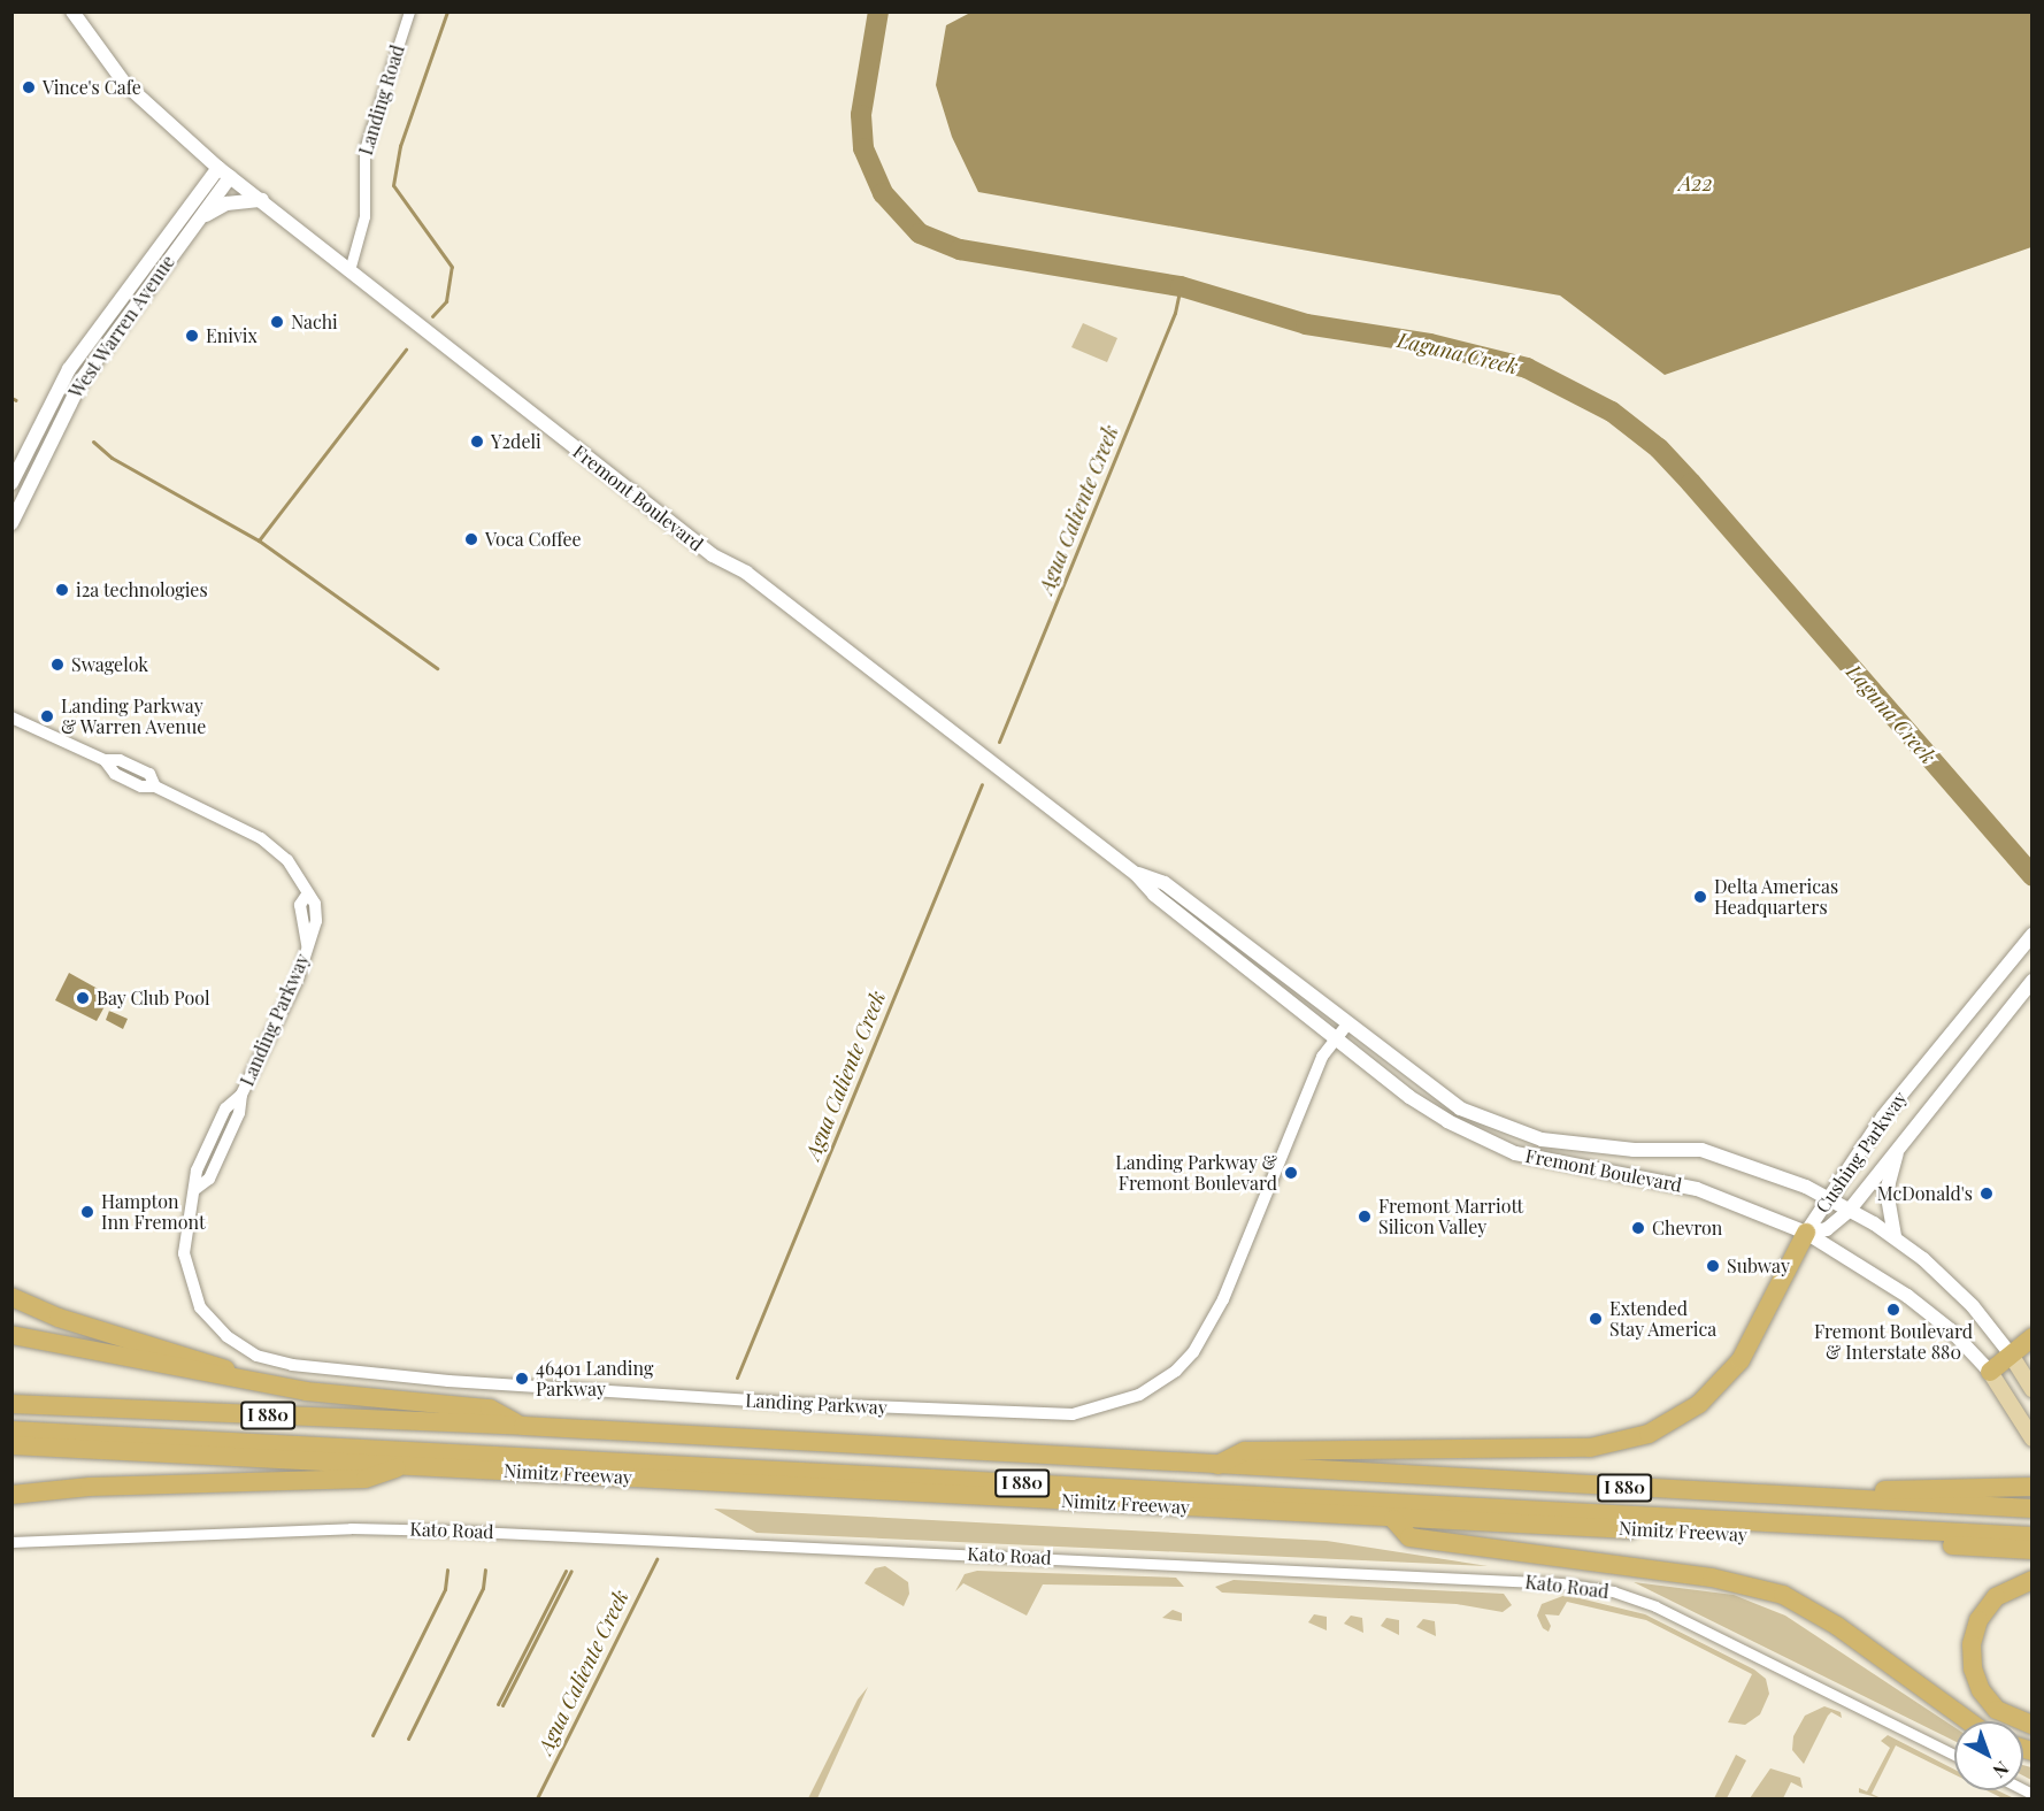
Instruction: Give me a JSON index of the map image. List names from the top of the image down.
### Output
{
  "streets": {
    "highway": ["I 880", "Nimitz Freeway"],
    "main road": ["West Warren Avenue", "Fremont Boulevard", "Cushing Parkway"],
    "street": ["Landing Road", "Landing Parkway", "Kato Road"]
  },
  "crossings": [
    ["Landing Road", "Fremont Boulevard"],
    ["West Warren Avenue", "Fremont Boulevard"],
    ["Fremont Boulevard", "Landing Parkway"],
    ["Fremont Boulevard", "Cushing Parkway"],
    ["I 880", "Nimitz Freeway"]
  ],
  "water": ["A22", "Laguna Creek", "Agua Caliente Creek"],
  "places": [
    "Vince's Cafe",
    "Nachi",
    "Enivix",
    "Y2deli",
    "Voca Coffee",
    "i2a technologies",
    "Swagelok",
    "Landing Parkway & Warren Avenue",
    "Delta Americas Headquarters",
    "Bay Club Pool",
    "Landing Parkway & Fremont Boulevard",
    "McDonald's",
    "Hampton Inn Fremont",
    "Fremont Marriott Silicon Valley",
    "Chevron",
    "Subway",
    "Fremont Boulevard & Interstate 880",
    "Extended Stay America",
    "46401 Landing Parkway"
  ],
  "north": "bottom right"
}
